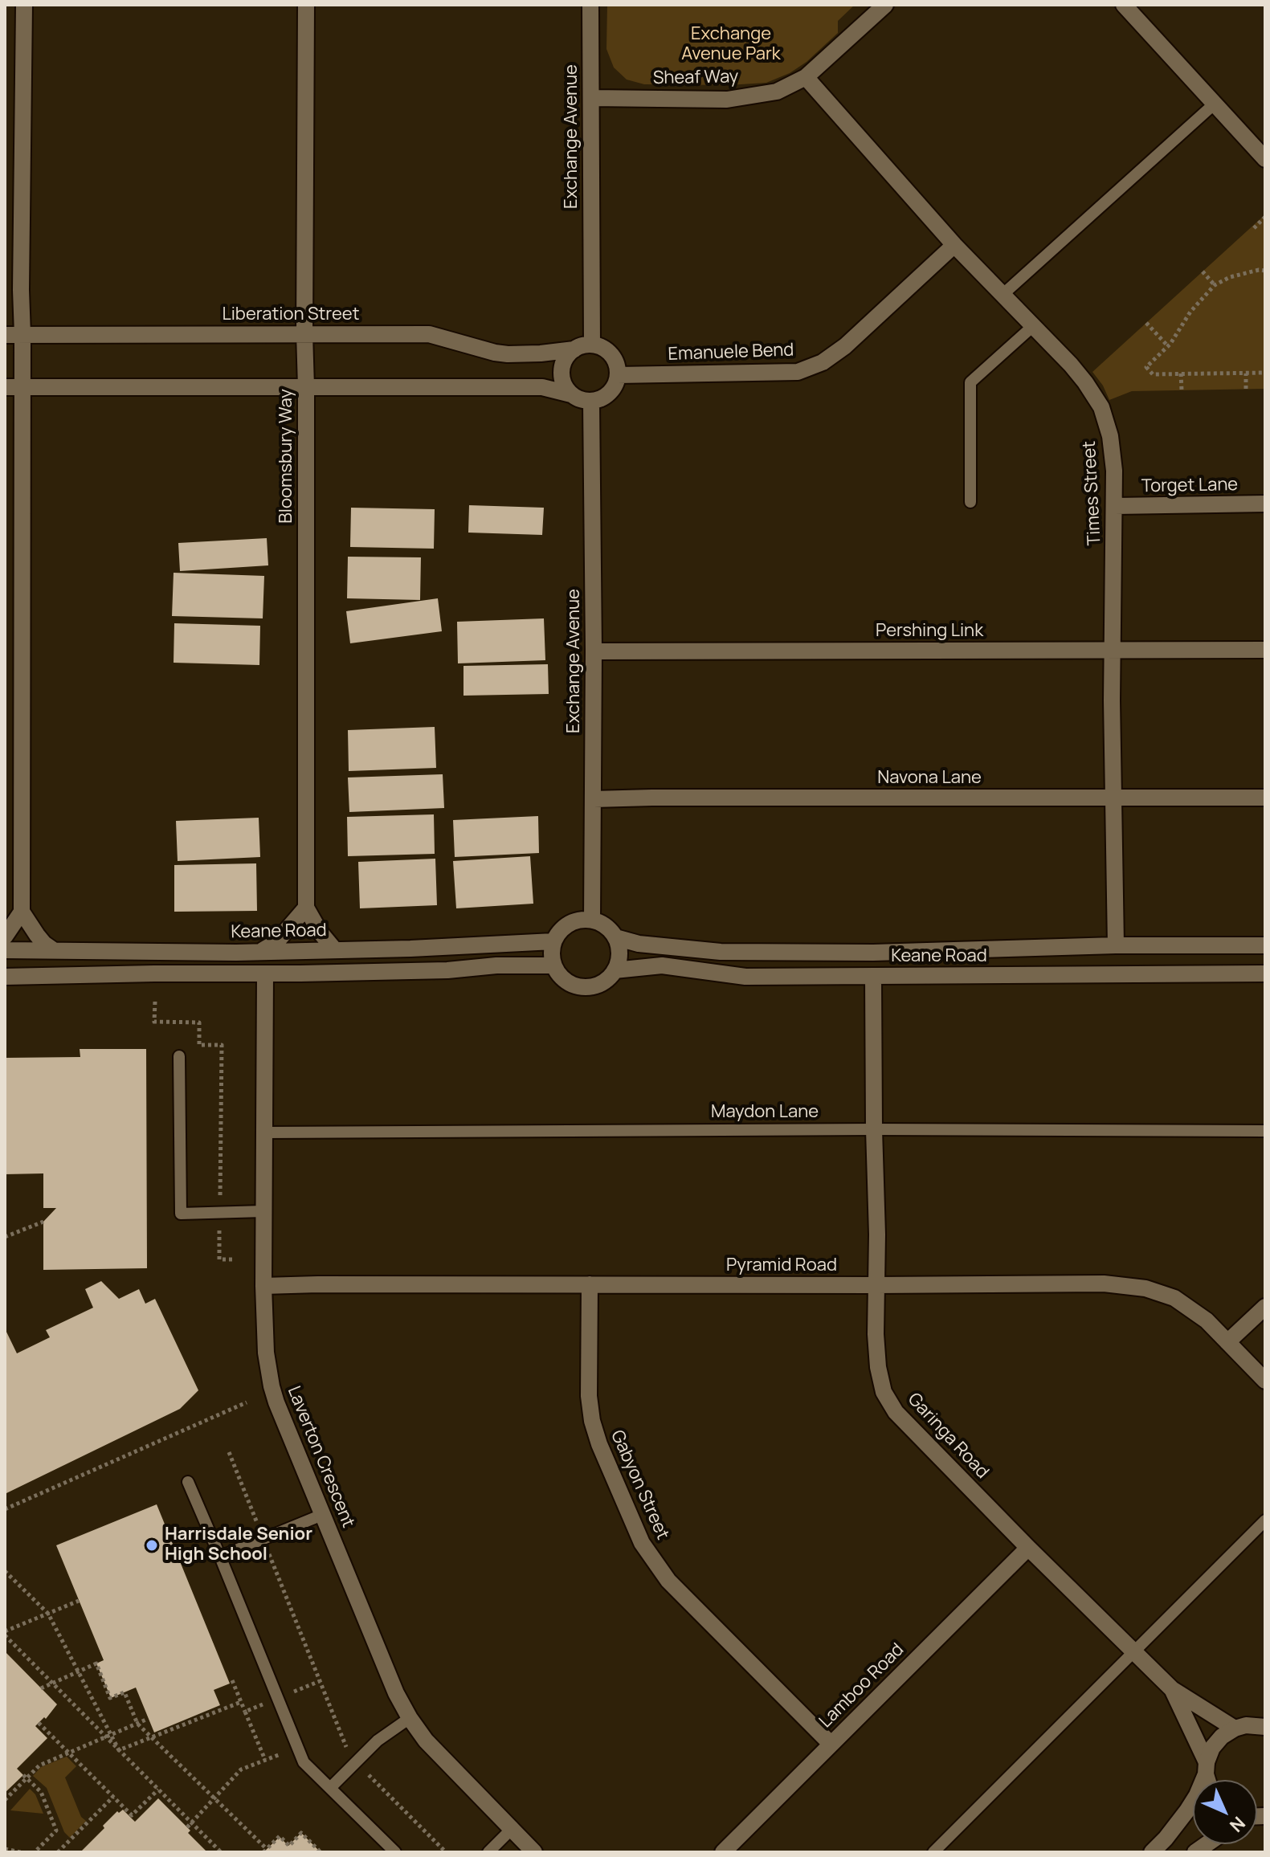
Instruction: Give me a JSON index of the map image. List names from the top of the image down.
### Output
{
  "streets": {
    "street": [
      "Sheaf Way",
      "Exchange Avenue",
      "Liberation Street",
      "Emanuele Bend",
      "Bloomsbury Way",
      "Torget Lane",
      "Times Street",
      "Pershing Link",
      "Navona Lane",
      "Keane Road",
      "Pyramid Road",
      "Garinga Road",
      "Laverton Crescent",
      "Gabyon Street",
      "Lamboo Road"
    ],
    "lane": ["Maydon Lane"]
  },
  "crossings": [
    ["Sheaf Way", "Exchange Avenue"],
    ["Sheaf Way", "Times Street"],
    ["Exchange Avenue", "Liberation Street"],
    ["Exchange Avenue", "Emanuele Bend"],
    ["Exchange Avenue", "Pershing Link"],
    ["Exchange Avenue", "Navona Lane"],
    ["Exchange Avenue", "Keane Road"],
    ["Liberation Street", "Emanuele Bend"],
    ["Liberation Street", "Bloomsbury Way"],
    ["Emanuele Bend", "Times Street"],
    ["Torget Lane", "Times Street"],
    ["Times Street", "Pershing Link"],
    ["Times Street", "Navona Lane"],
    ["Times Street", "Keane Road"],
    ["Keane Road", "Garinga Road"],
    ["Maydon Lane", "Garinga Road"],
    ["Maydon Lane", "Laverton Crescent"],
    ["Pyramid Road", "Garinga Road"],
    ["Pyramid Road", "Laverton Crescent"],
    ["Pyramid Road", "Gabyon Street"],
    ["Garinga Road", "Lamboo Road"],
    ["Gabyon Street", "Lamboo Road"]
  ],
  "parks": ["Exchange Avenue Park"],
  "places": ["Harrisdale Senior High School"],
  "north": "bottom right"
}
